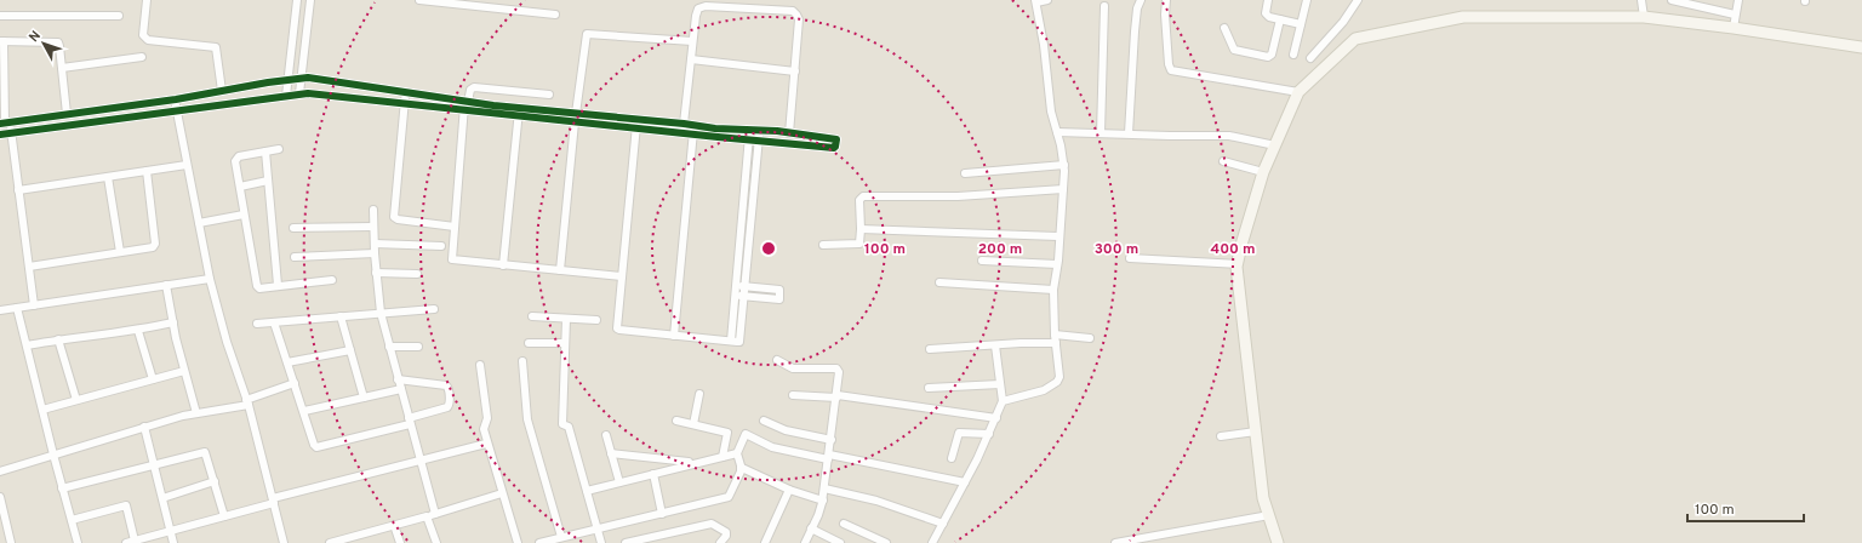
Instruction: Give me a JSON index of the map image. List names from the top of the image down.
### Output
{
  "scale_bar": "100 m",
  "north": "top left",
  "rings": [
    "100 m",
    "200 m",
    "300 m",
    "400 m"
  ]
}
